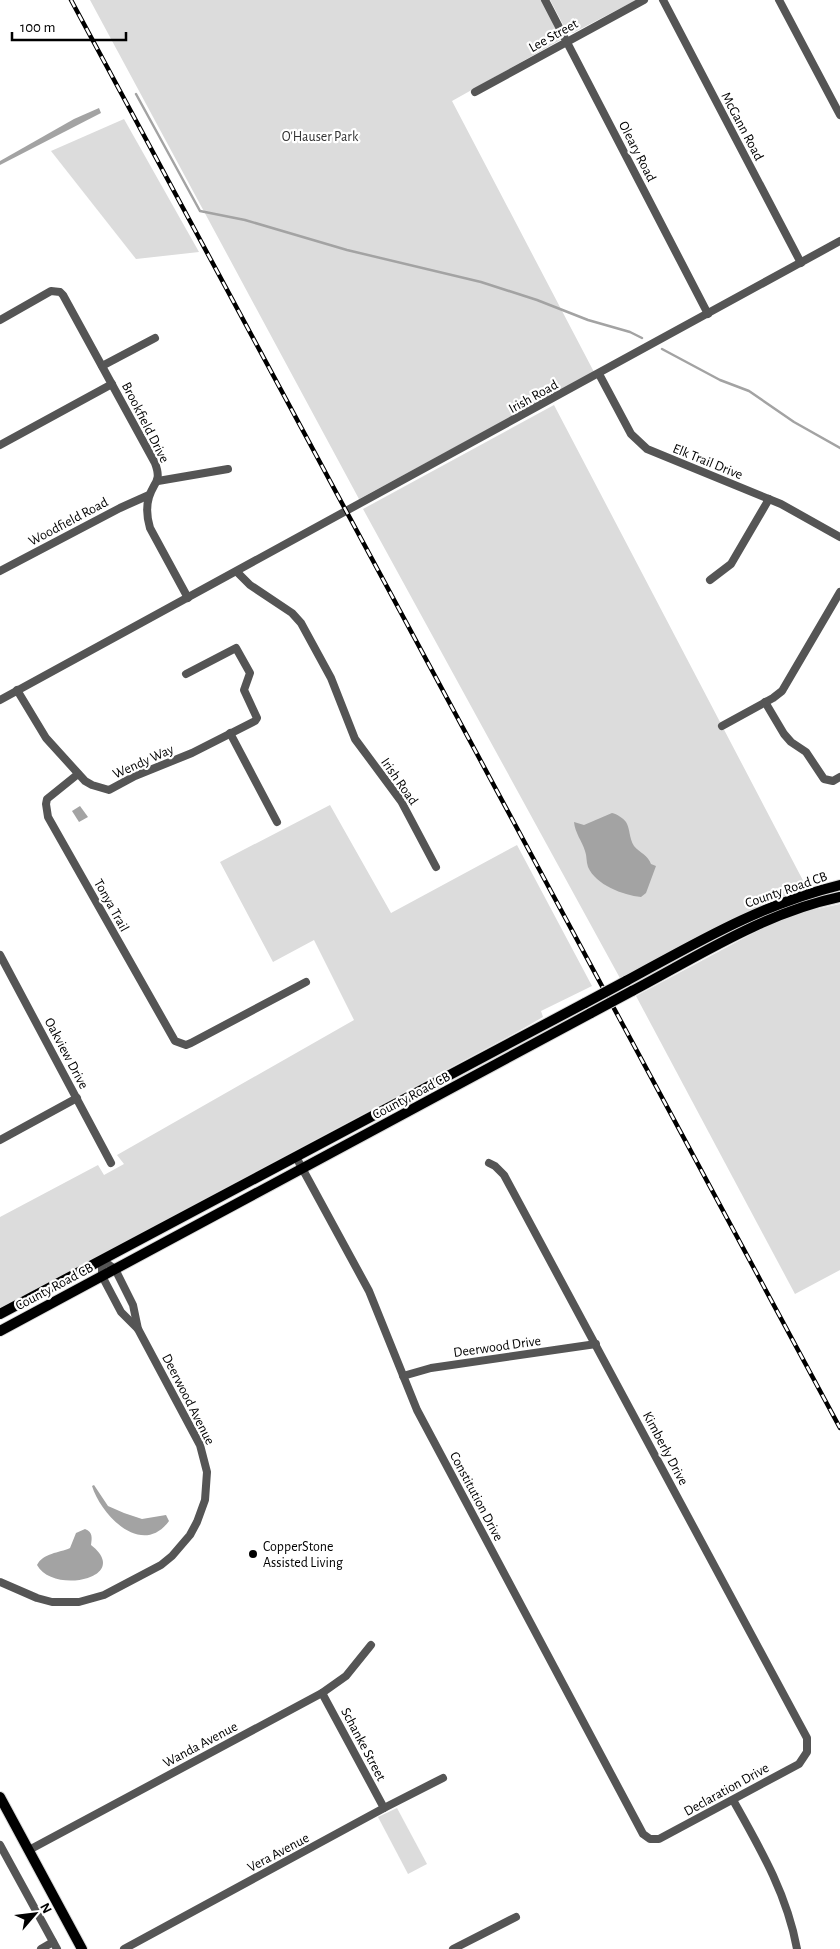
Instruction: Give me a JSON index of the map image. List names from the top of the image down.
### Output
{
  "streets": {
    "main road": ["County Road CB"],
    "street": [
      "Lee Street",
      "McGann Road",
      "Oleary Road",
      "Irish Road",
      "Brookfield Drive",
      "Elk Trail Drive",
      "Woodfield Road",
      "Wendy Way",
      "Tonya Trail",
      "Oakview Drive",
      "Deerwood Drive",
      "Deerwood Avenue",
      "Kimberly Drive",
      "Constitution Drive",
      "Wanda Avenue",
      "Schanke Street",
      "Declaration Drive",
      "Vera Avenue"
    ]
  },
  "crossings": [
    ["Lee Street", "Oleary Road"],
    ["McGann Road", "Irish Road"],
    ["Oleary Road", "Irish Road"],
    ["Irish Road", "Elk Trail Drive"],
    ["Irish Road", "Wendy Way"],
    ["Brookfield Drive", "Woodfield Road"],
    ["Wendy Way", "Tonya Trail"],
    ["County Road CB", "Deerwood Avenue"],
    ["County Road CB", "Constitution Drive"],
    ["Deerwood Drive", "Kimberly Drive"],
    ["Deerwood Drive", "Constitution Drive"],
    ["Kimberly Drive", "Declaration Drive"],
    ["Constitution Drive", "Declaration Drive"],
    ["Wanda Avenue", "Schanke Street"],
    ["Schanke Street", "Vera Avenue"]
  ],
  "parks": ["O'Hauser Park"],
  "places": ["CopperStone Assisted Living"],
  "scale_bar": "100 m",
  "north": "top right"
}
